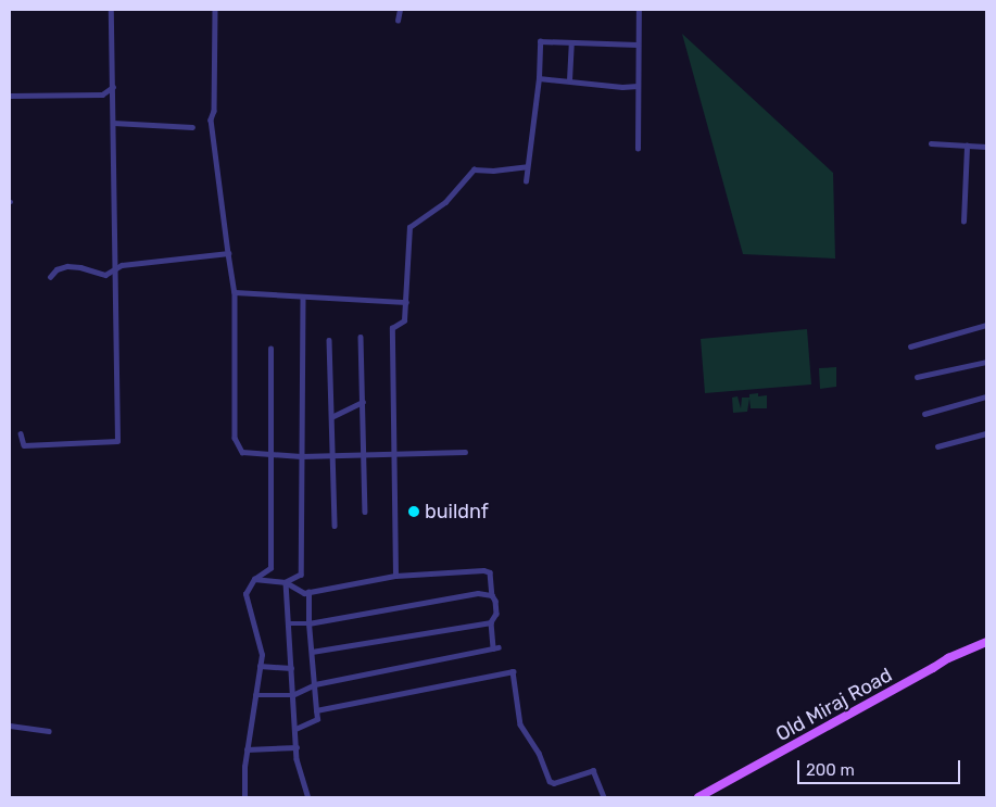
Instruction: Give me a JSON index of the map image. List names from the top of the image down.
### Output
{
  "streets": {
    "main road": ["Old Miraj Road"]
  },
  "places": ["buildnf"],
  "scale_bar": "200 m"
}
